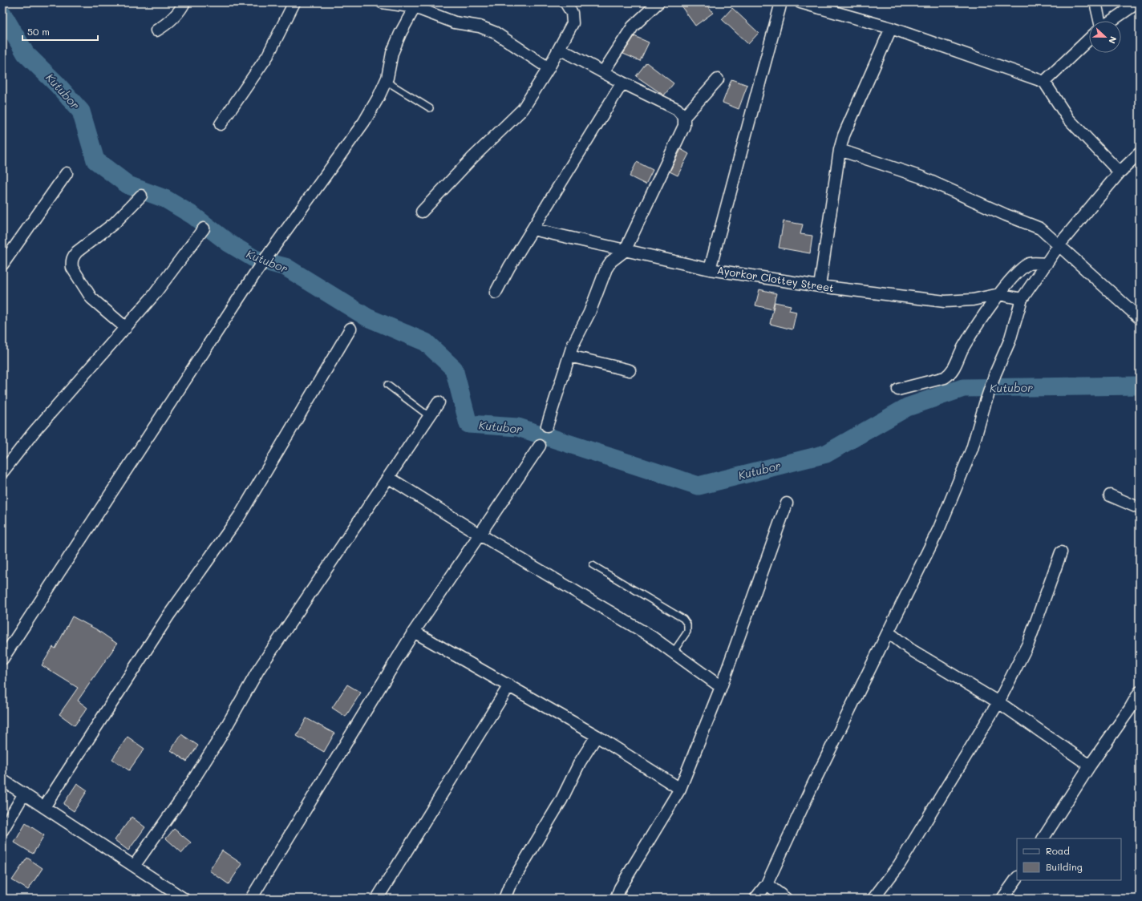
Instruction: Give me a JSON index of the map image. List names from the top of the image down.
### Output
{
  "streets": {
    "street": ["Ayorkor Clottey Street"]
  },
  "water": ["Kutubor"],
  "legend": ["Road", "Building"],
  "scale_bar": "50 m",
  "north": "right"
}
